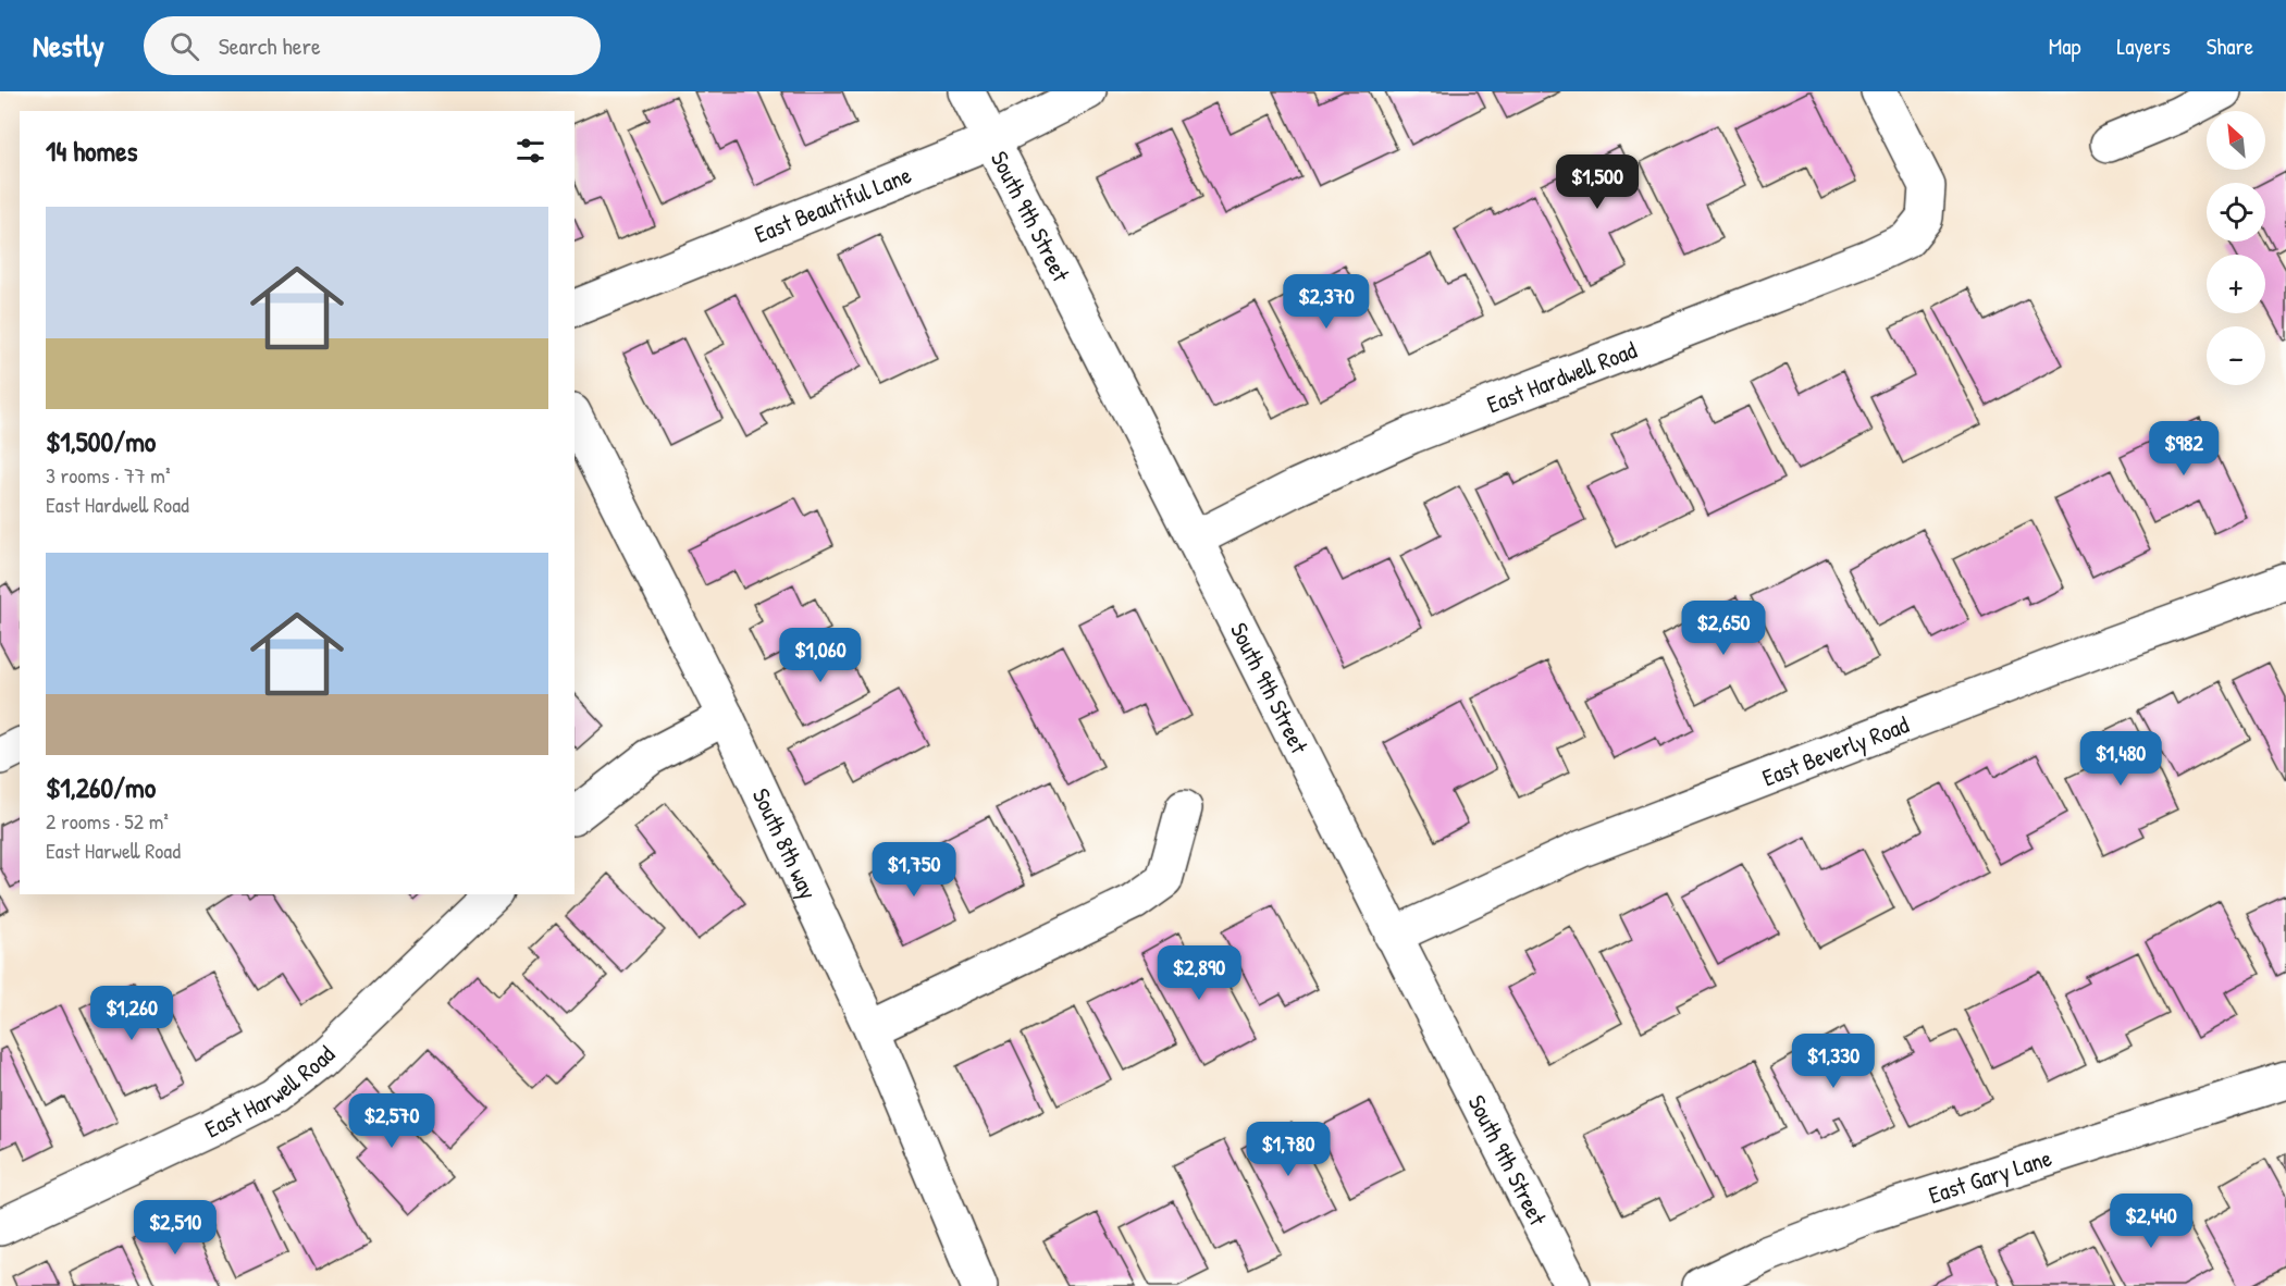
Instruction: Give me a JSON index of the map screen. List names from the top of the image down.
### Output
{
  "streets": {
    "street": [
      "East Beautiful Lane",
      "South 9th Street",
      "East Hardwell Road",
      "East Beverly Road",
      "South 8th way",
      "East Harwell Road",
      "East Gary Lane"
    ]
  },
  "crossings": [
    ["East Beautiful Lane", "South 9th Street"],
    ["South 9th Street", "East Hardwell Road"],
    ["South 9th Street", "East Beverly Road"]
  ],
  "north": "top left",
  "page": {
    "header": "Nestly",
    "search": "Search here",
    "nav": ["Map", "Layers", "Share"],
    "map_buttons": ["+", "−"],
    "heading": "14 homes",
    "price": [
      "$1,500",
      "$2,370",
      "$982",
      "$2,650",
      "$1,060",
      "$1,480",
      "$1,750",
      "$2,890",
      "$1,260",
      "$1,330",
      "$2,570",
      "$1,780",
      "$2,440",
      "$2,510"
    ],
    "list": [
      {
        "name": "$1,500/mo",
        "note": "3 rooms · 77 m² · East Hardwell Road"
      },
      {
        "name": "$1,260/mo",
        "note": "2 rooms · 52 m² · East Harwell Road"
      }
    ]
  }
}
